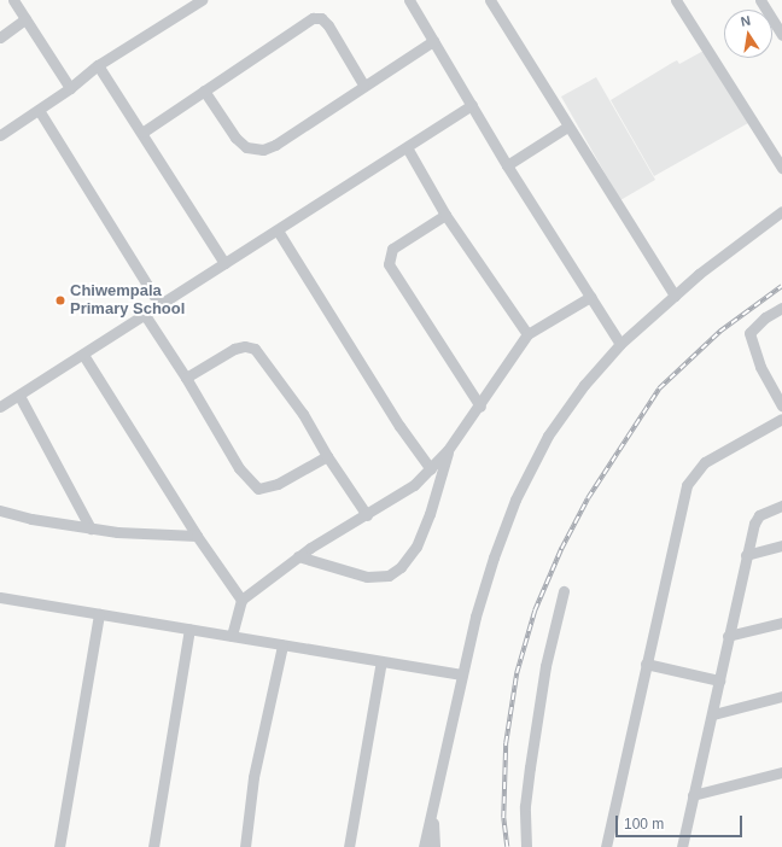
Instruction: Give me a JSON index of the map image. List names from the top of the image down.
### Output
{
  "places": ["Chiwempala Primary School"],
  "scale_bar": "100 m",
  "north": "top"
}
